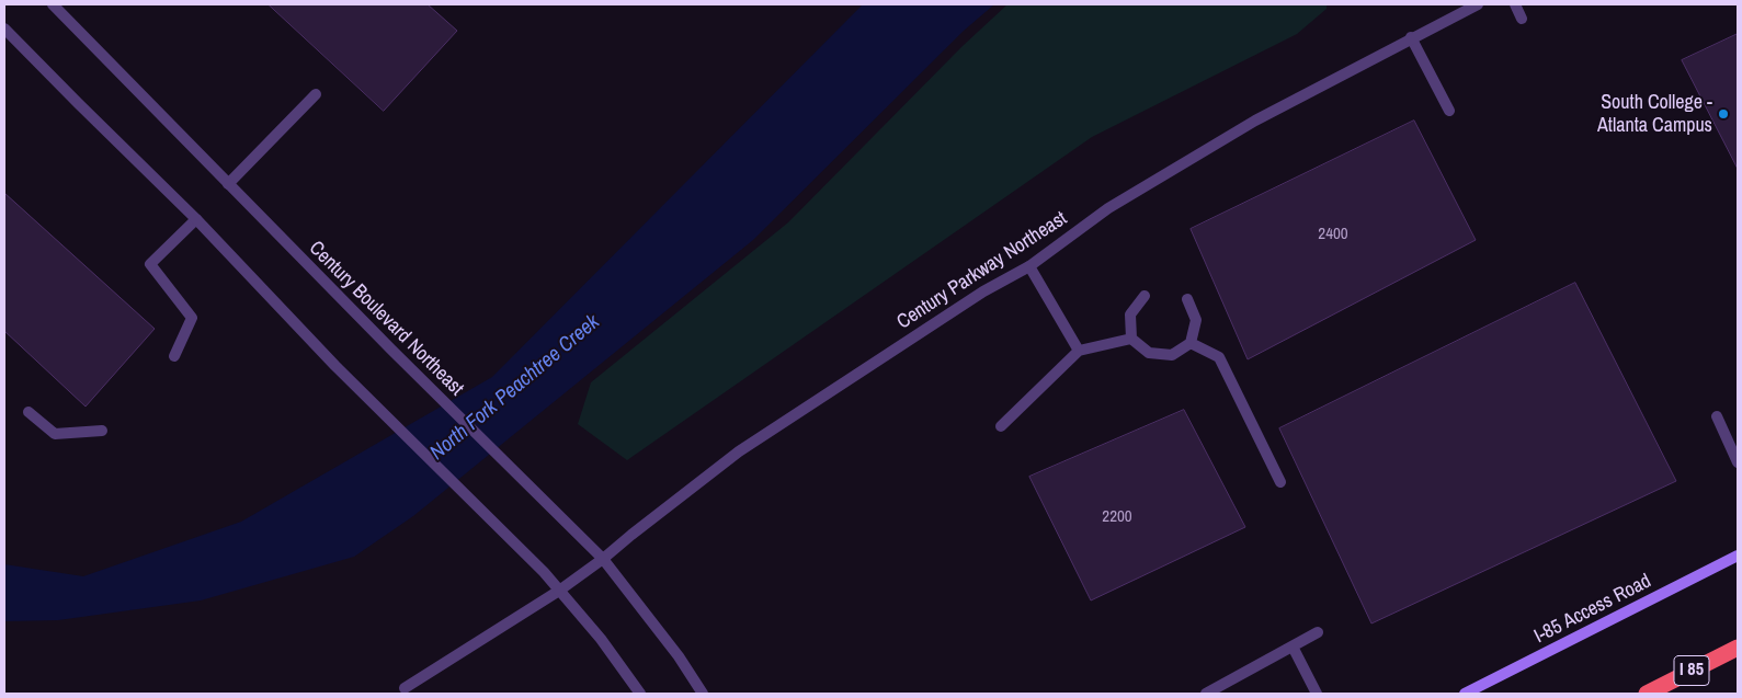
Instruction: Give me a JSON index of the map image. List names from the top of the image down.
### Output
{
  "streets": {
    "highway": ["I 85"],
    "main road": ["I-85 Access Road"],
    "street": ["Century Parkway Northeast", "Century Boulevard Northeast"]
  },
  "crossings": [
    ["Century Parkway Northeast", "Century Boulevard Northeast"]
  ],
  "water": ["North Fork Peachtree Creek"],
  "places": ["South College - Atlanta Campus"],
  "house_numbers": ["2400", "2200"]
}
